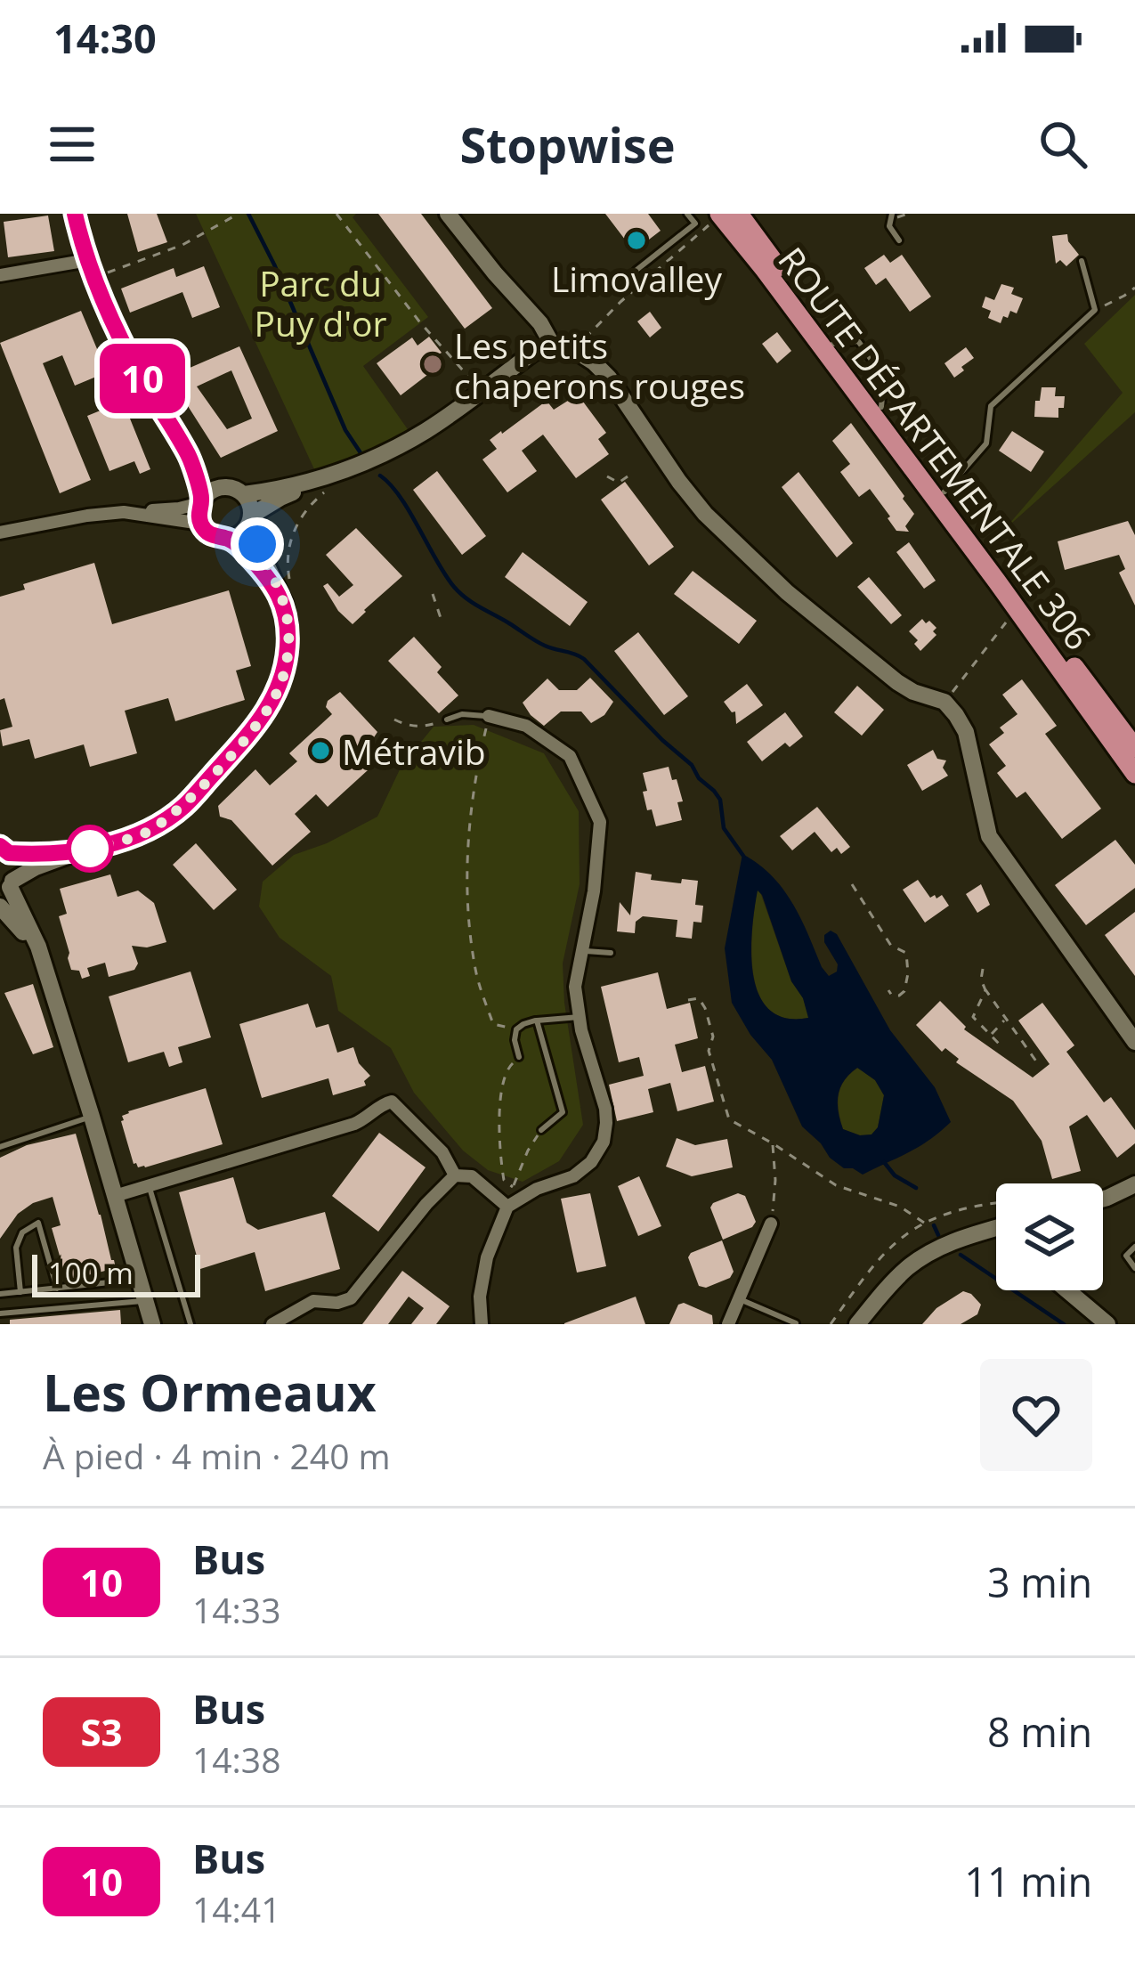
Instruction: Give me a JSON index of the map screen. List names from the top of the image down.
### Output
{
  "streets": {
    "main road": ["ROUTE DÉPARTEMENTALE 306"]
  },
  "parks": ["Parc du Puy d'or"],
  "places": ["Limovalley", "Les petits chaperons rouges", "Métravib"],
  "lines": ["bus line 10"],
  "scale_bar": "100 m",
  "page": {
    "status": "14:30",
    "header": "Stopwise",
    "on_map": "10",
    "scale": "100 m",
    "heading": ["Les Ormeaux", "À pied · 4 min · 240 m"],
    "list": [
      {
        "mark": "10",
        "name": "Bus",
        "note": "14:33",
        "value": "3 min"
      },
      {
        "mark": "S3",
        "name": "Bus",
        "note": "14:38",
        "value": "8 min"
      },
      {
        "mark": "10",
        "name": "Bus",
        "note": "14:41",
        "value": "11 min"
      }
    ]
  }
}
